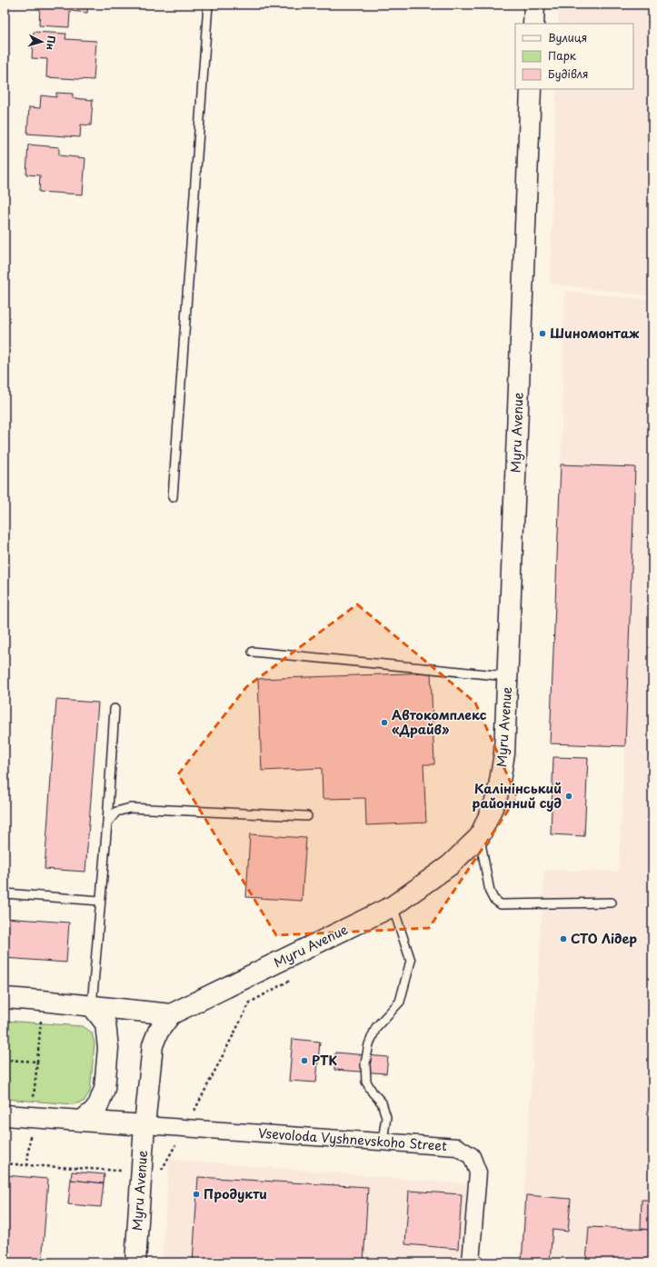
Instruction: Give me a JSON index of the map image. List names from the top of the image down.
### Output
{
  "streets": {
    "main road": ["Myru Avenue"],
    "street": ["Vsevoloda Vyshnevskoho Street"]
  },
  "crossings": [
    ["Myru Avenue", "Vsevoloda Vyshnevskoho Street"]
  ],
  "places": [
    "Шиномонтаж",
    "Автокомплекс «Драйв»",
    "Калінінський районний суд",
    "СТО Лідер",
    "РТК",
    "Продукти"
  ],
  "legend": ["Вулиця", "Парк", "Будівля"],
  "north": "right"
}
